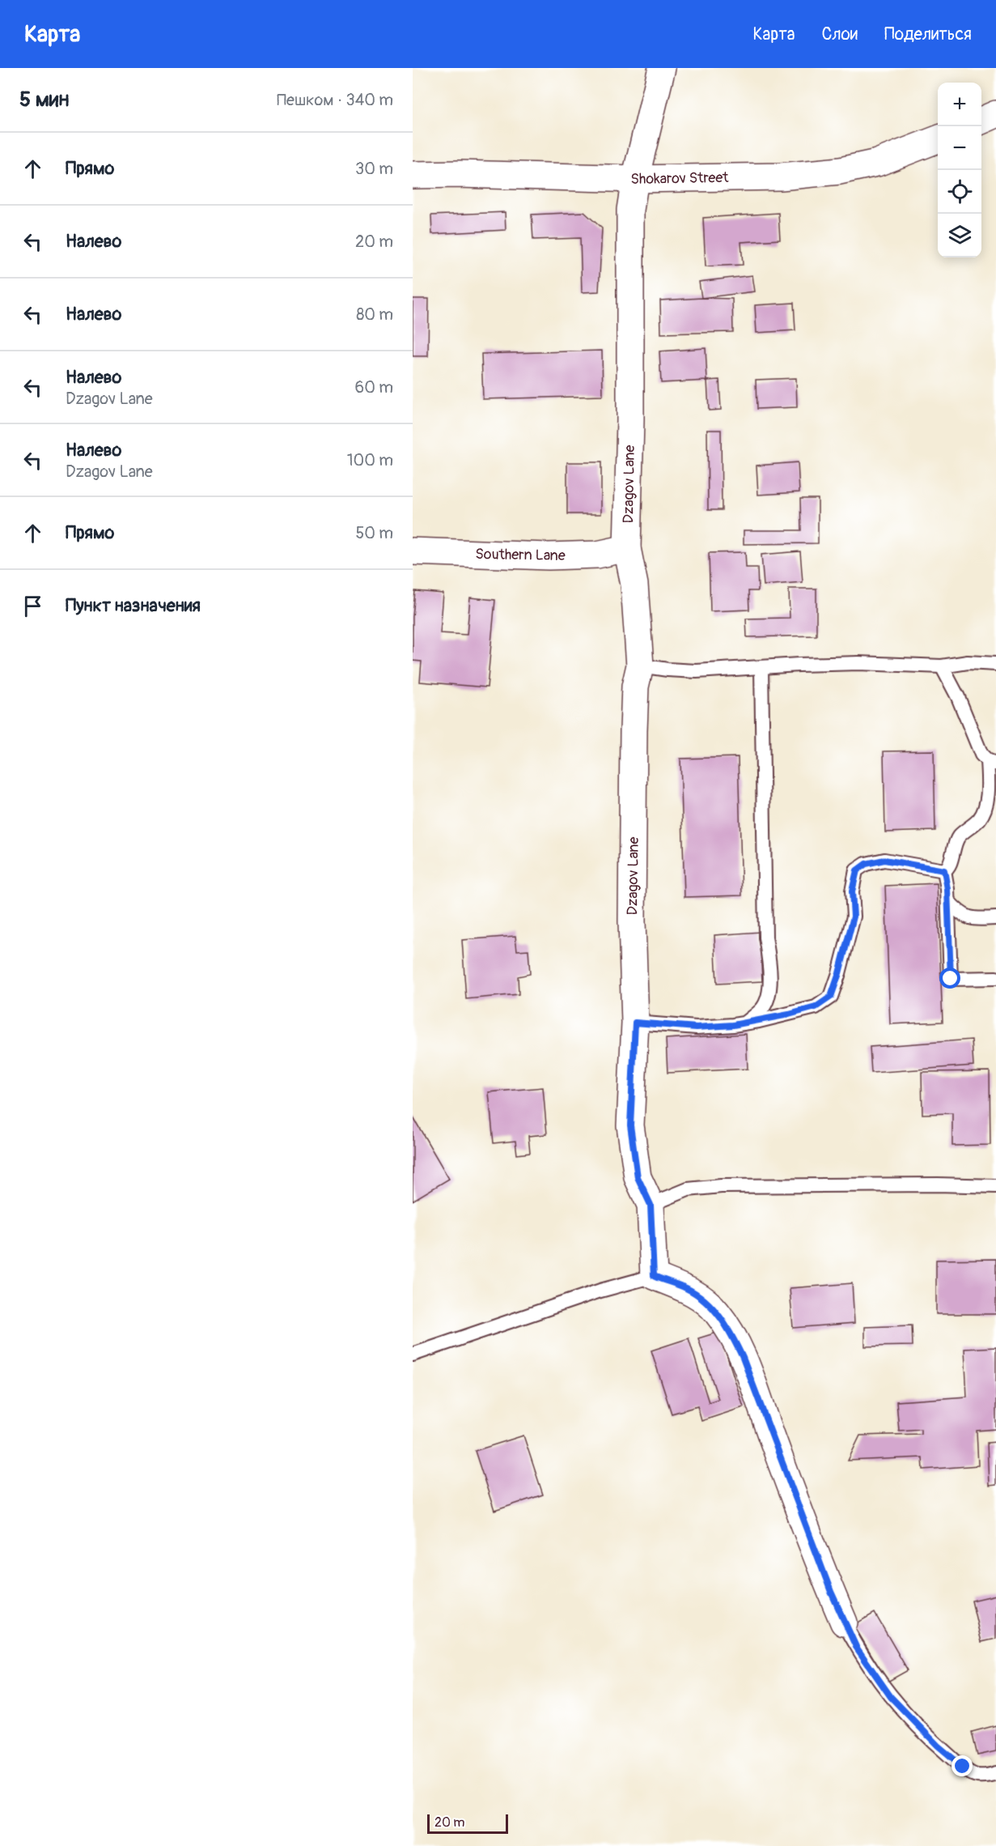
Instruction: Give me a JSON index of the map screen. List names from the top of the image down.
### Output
{
  "streets": {
    "street": ["Shokarov Street", "Dzagov Lane", "Southern Lane"]
  },
  "crossings": [
    ["Shokarov Street", "Dzagov Lane"],
    ["Dzagov Lane", "Southern Lane"]
  ],
  "scale_bar": "20 m",
  "page": {
    "header": "Карта",
    "nav": ["Карта", "Слои", "Поделиться"],
    "heading": ["5 мин", "Пешком · 340 m"],
    "map_buttons": ["+", "−"],
    "list": [
      ["Прямо", "30 m"],
      ["Налево", "20 m"],
      ["Налево", "80 m"],
      ["Налево", "Dzagov Lane", "60 m"],
      ["Налево", "Dzagov Lane", "100 m"],
      ["Прямо", "50 m"],
      "Пункт назначения"
    ],
    "scale": "20 m"
  }
}
